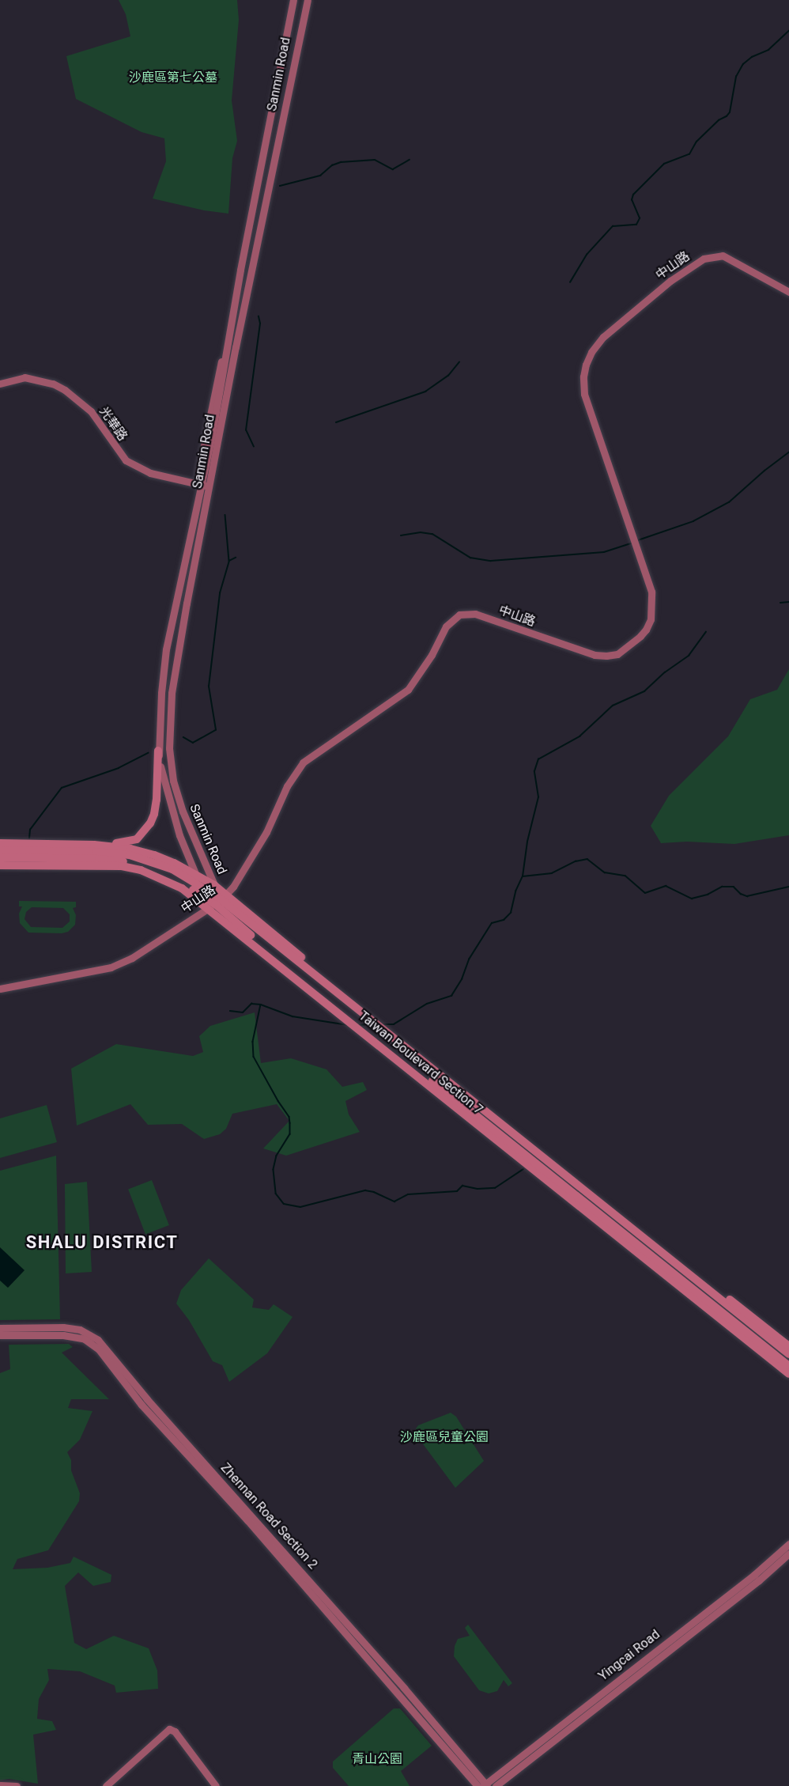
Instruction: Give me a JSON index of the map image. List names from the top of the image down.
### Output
{
  "streets": {
    "main road": ["Taiwan Boulevard Section 7"],
    "street": [
      "Sanmin Road",
      "中山路",
      "光華路",
      "Zhennan Road Section 2",
      "Yingcai Road"
    ]
  },
  "crossings": [
    ["Sanmin Road", "光華路"],
    ["Sanmin Road", "Taiwan Boulevard Section 7"],
    ["中山路", "Taiwan Boulevard Section 7"],
    ["Zhennan Road Section 2", "Yingcai Road"]
  ],
  "districts": ["SHALU DISTRICT"],
  "parks": ["沙鹿區第七公墓", "沙鹿區兒童公園", "青山公園"]
}
